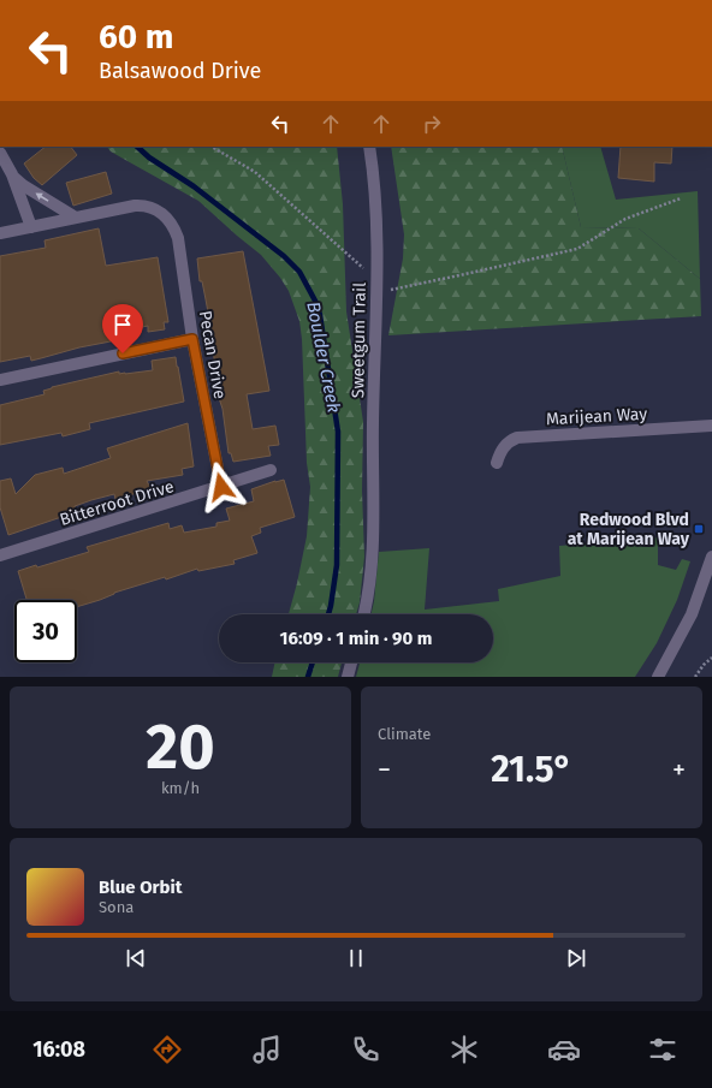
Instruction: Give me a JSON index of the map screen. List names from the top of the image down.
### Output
{
  "streets": {
    "street": [
      "Sweetgum Trail",
      "Pecan Drive",
      "Marijean Way",
      "Bitterroot Drive"
    ]
  },
  "crossings": [
    ["Pecan Drive", "Bitterroot Drive"]
  ],
  "water": ["Boulder Creek"],
  "places": {
    "transit": ["Redwood Blvd at Marijean Way"]
  },
  "page": {
    "turn": ["60 m", "Balsawood Drive"],
    "limit": "30",
    "trip": "16:09 · 1 min · 90 m",
    "tile": [
      ["20", "km/h"],
      "Climate"
    ],
    "heat": ["−", "21.5°", "+"],
    "song": ["Blue Orbit", "Sona"],
    "tabs": "16:08"
  }
}
